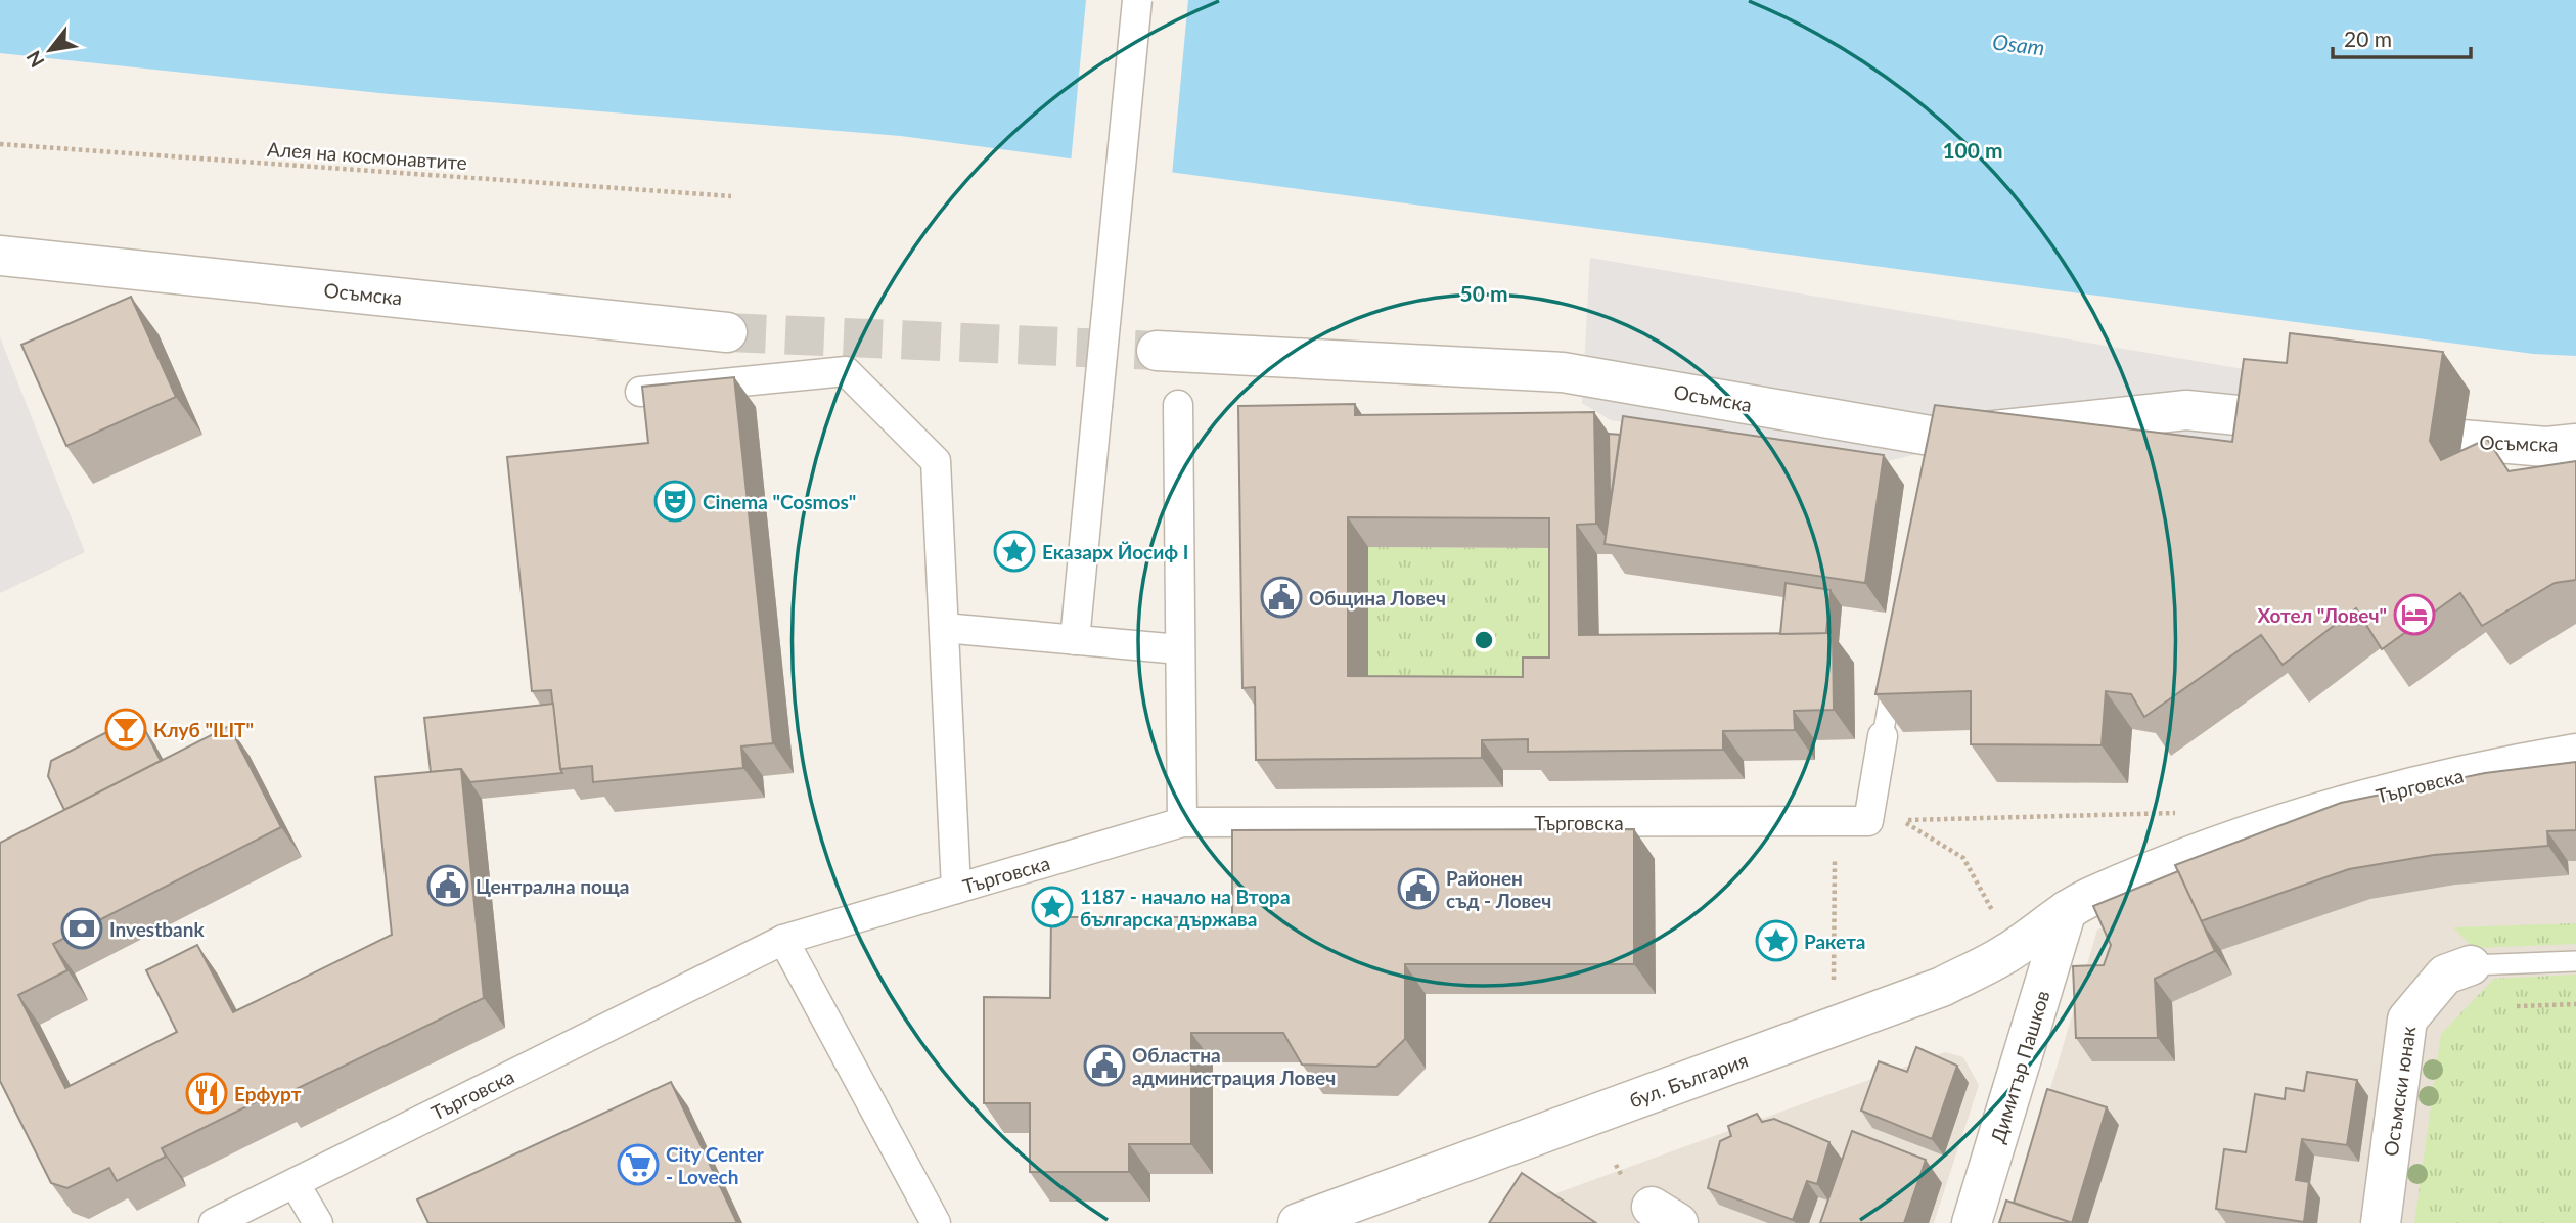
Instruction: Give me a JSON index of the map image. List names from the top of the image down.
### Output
{
  "streets": {
    "street": [
      "Осъмска",
      "Търговска",
      "Димитър Пашков",
      "бул. България",
      "Осъмски юнак"
    ],
    "path": ["Алея на космонавтите"]
  },
  "crossings": [
    ["Търговска", "Димитър Пашков"],
    ["Търговска", "бул. България"],
    ["Димитър Пашков", "бул. България"]
  ],
  "water": ["Osam"],
  "places": {
    "theatre": ["Cinema \"Cosmos\""],
    "place": ["Еказарх Йосиф I", "1187 - начало на Втора българска държава", "Ракета"],
    "public building": [
      "Община Ловеч",
      "Централна поща",
      "Районен съд - Ловеч",
      "Областна администрация Ловеч"
    ],
    "hotel": ["Хотел \"Ловеч\""],
    "bar": ["Клуб \"ILIT\""],
    "bank": ["Investbank"],
    "restaurant": ["Ерфурт"],
    "supermarket": ["City Center - Lovech"]
  },
  "scale_bar": "20 m",
  "north": "bottom left",
  "rings": ["100 m", "50 m"]
}
